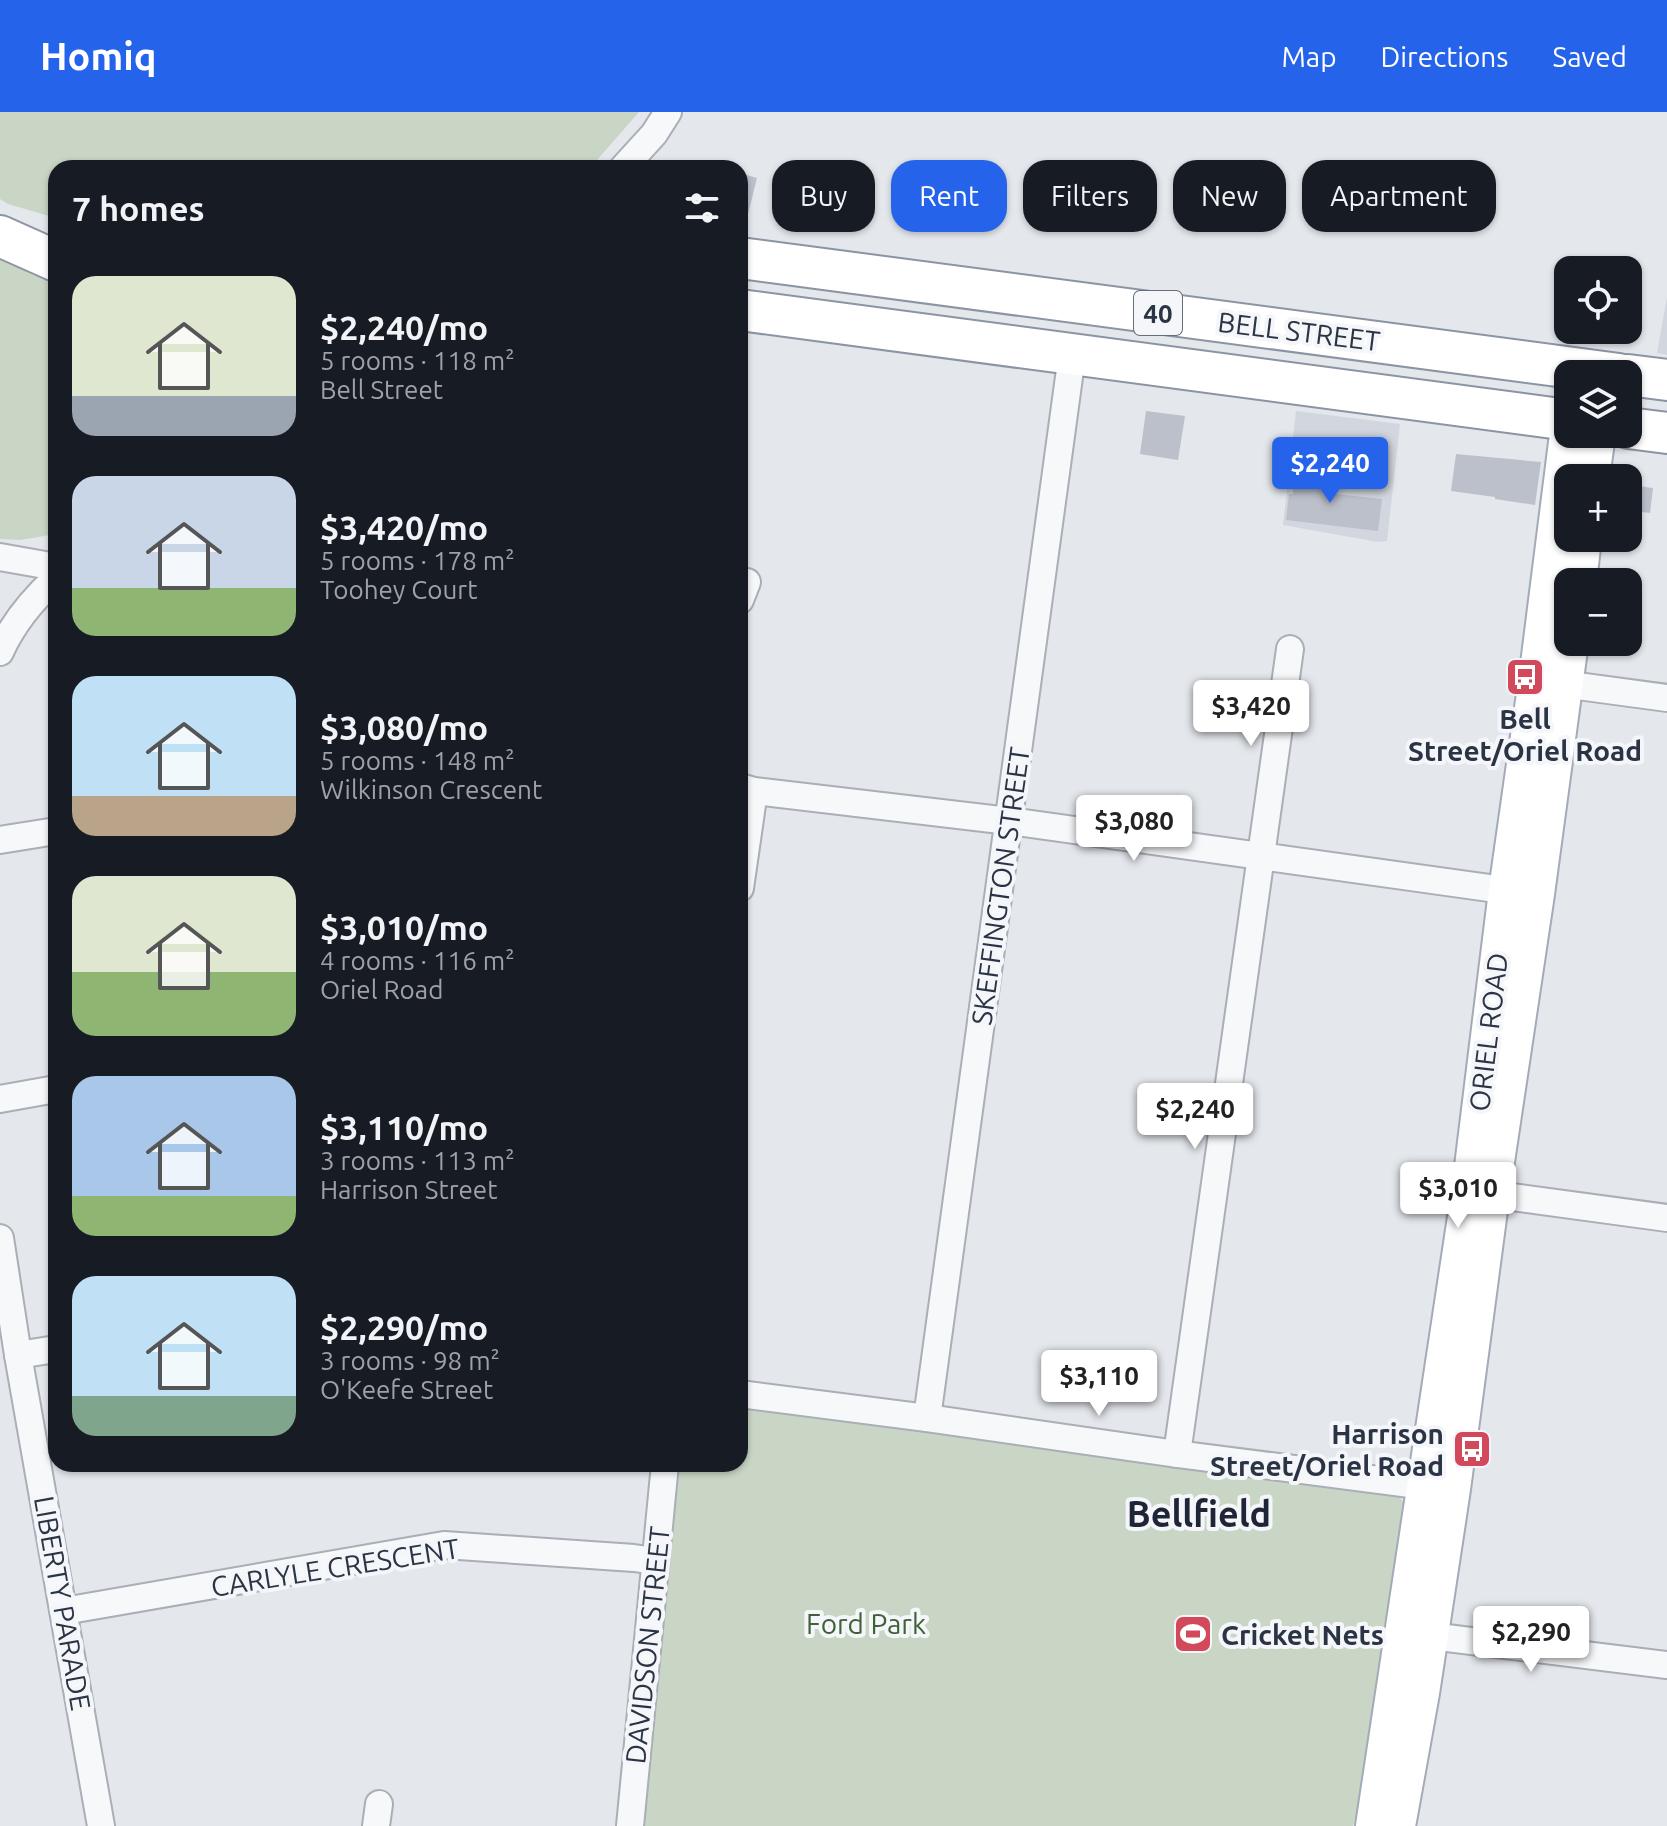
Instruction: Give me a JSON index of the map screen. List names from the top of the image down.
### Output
{
  "streets": {
    "highway": ["40", "BELL STREET"],
    "main road": ["ORIEL ROAD"],
    "street": [
      "SKEFFINGTON STREET",
      "CARLYLE CRESCENT",
      "LIBERTY PARADE",
      "DAVIDSON STREET"
    ]
  },
  "crossings": [
    ["BELL STREET", "SKEFFINGTON STREET"],
    ["CARLYLE CRESCENT", "LIBERTY PARADE"],
    ["CARLYLE CRESCENT", "DAVIDSON STREET"]
  ],
  "districts": ["Bellfield"],
  "parks": ["Ford Park"],
  "places": {
    "bus stop": ["Bell Street/Oriel Road", "Harrison Street/Oriel Road"],
    "sports": ["Cricket Nets"]
  },
  "page": {
    "header": "Homiq",
    "nav": ["Map", "Directions", "Saved"],
    "chip": [
      "Buy",
      "Rent",
      "Filters",
      "New",
      "Apartment"
    ],
    "heading": "7 homes",
    "map_buttons": ["+", "−"],
    "list": [
      {
        "name": "$2,240/mo",
        "note": "5 rooms · 118 m² · Bell Street"
      },
      {
        "name": "$3,420/mo",
        "note": "5 rooms · 178 m² · Toohey Court"
      },
      {
        "name": "$3,080/mo",
        "note": "5 rooms · 148 m² · Wilkinson Crescent"
      },
      {
        "name": "$3,010/mo",
        "note": "4 rooms · 116 m² · Oriel Road"
      },
      {
        "name": "$3,110/mo",
        "note": "3 rooms · 113 m² · Harrison Street"
      },
      {
        "name": "$2,290/mo",
        "note": "3 rooms · 98 m² · O'Keefe Street"
      }
    ],
    "price": [
      "$2,240",
      "$3,420",
      "$3,080",
      "$2,240",
      "$3,010",
      "$3,110",
      "$2,290"
    ]
  }
}
